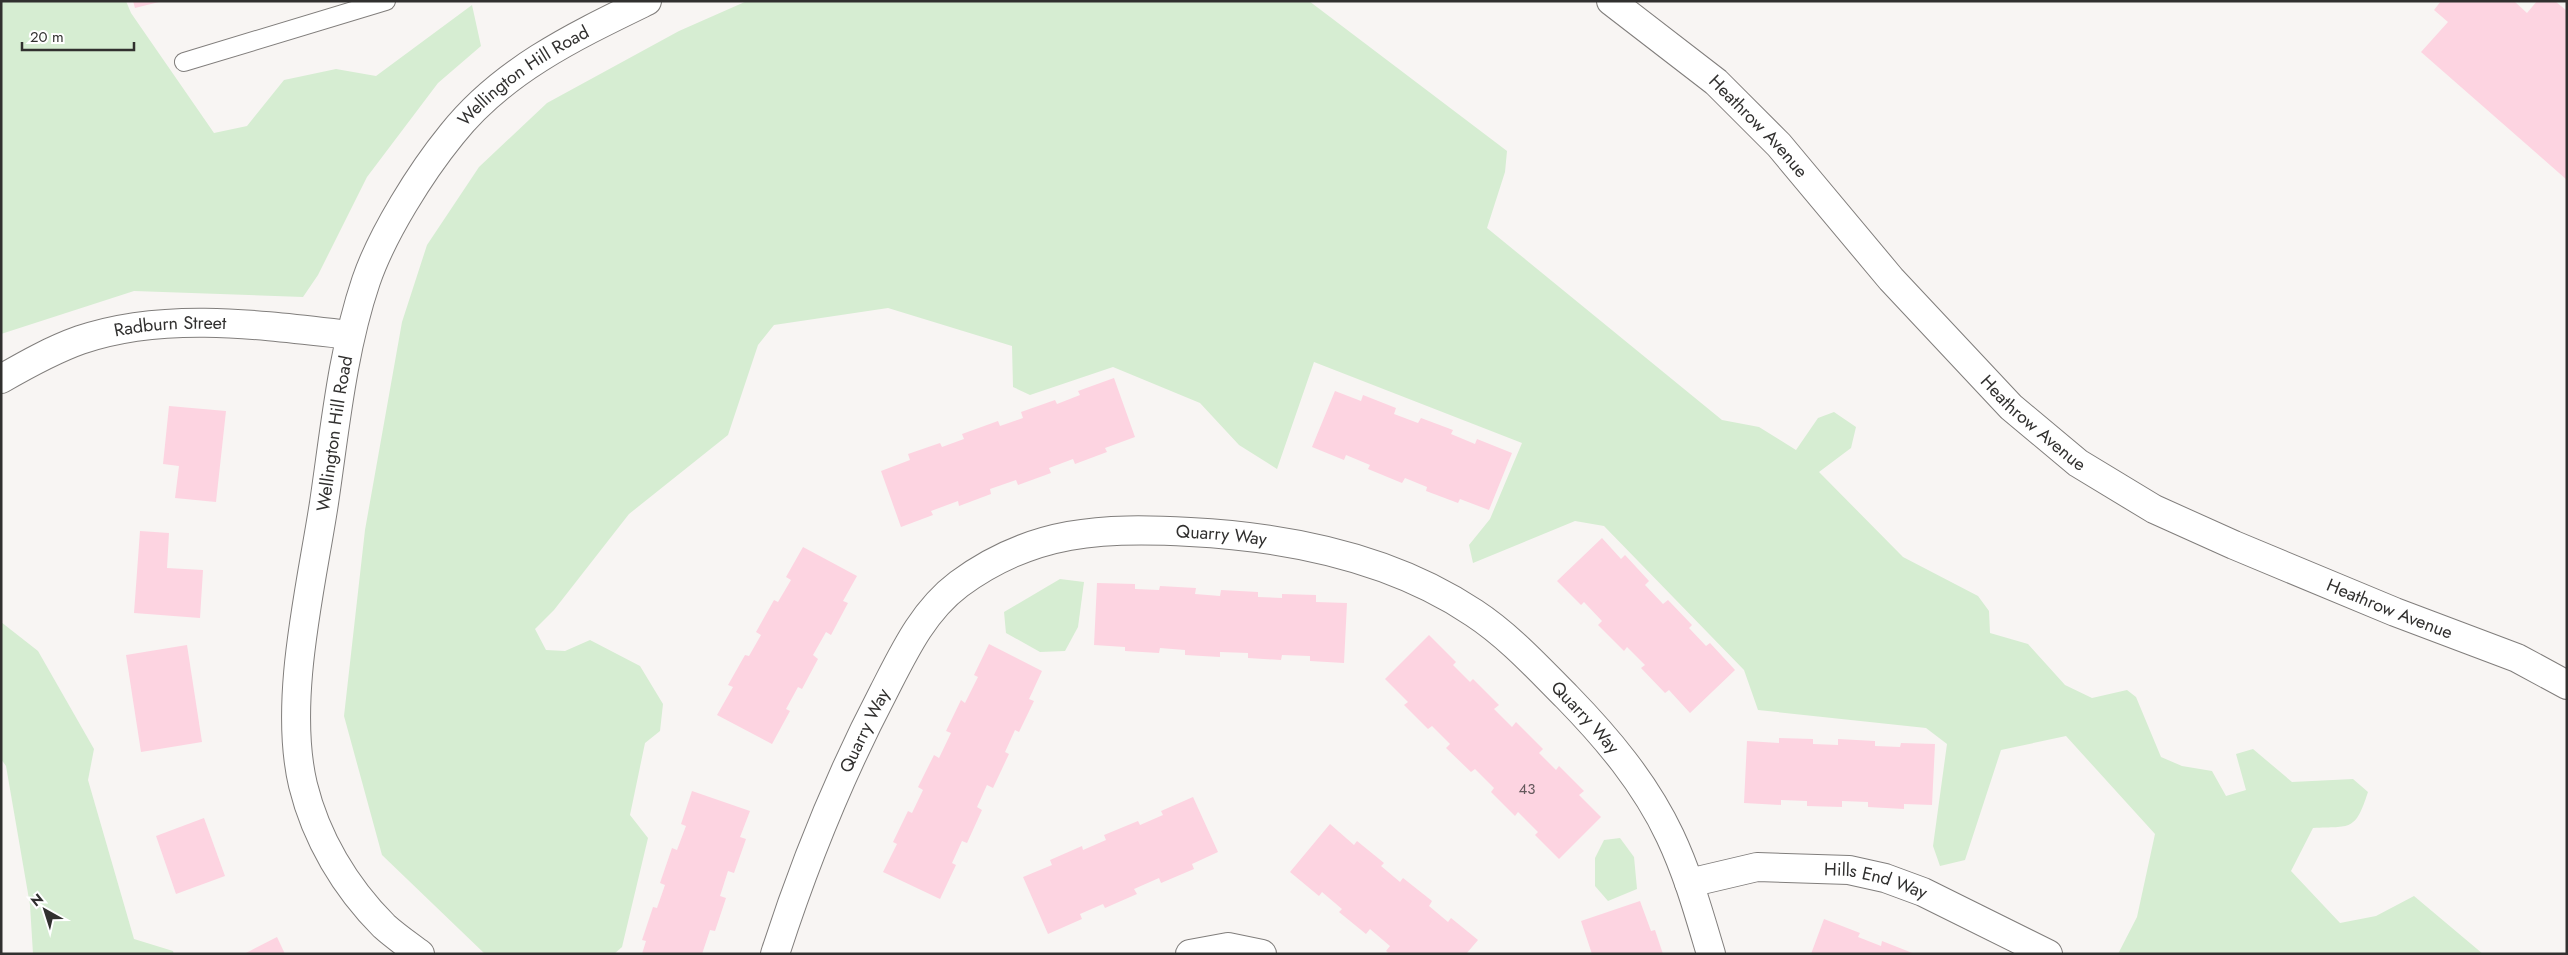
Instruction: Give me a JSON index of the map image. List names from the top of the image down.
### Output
{
  "streets": {
    "street": [
      "Wellington Hill Road",
      "Heathrow Avenue",
      "Radburn Street",
      "Quarry Way",
      "Hills End Way"
    ]
  },
  "crossings": [
    ["Wellington Hill Road", "Radburn Street"],
    ["Quarry Way", "Hills End Way"]
  ],
  "house_numbers": ["43"],
  "scale_bar": "20 m",
  "north": "top left"
}
